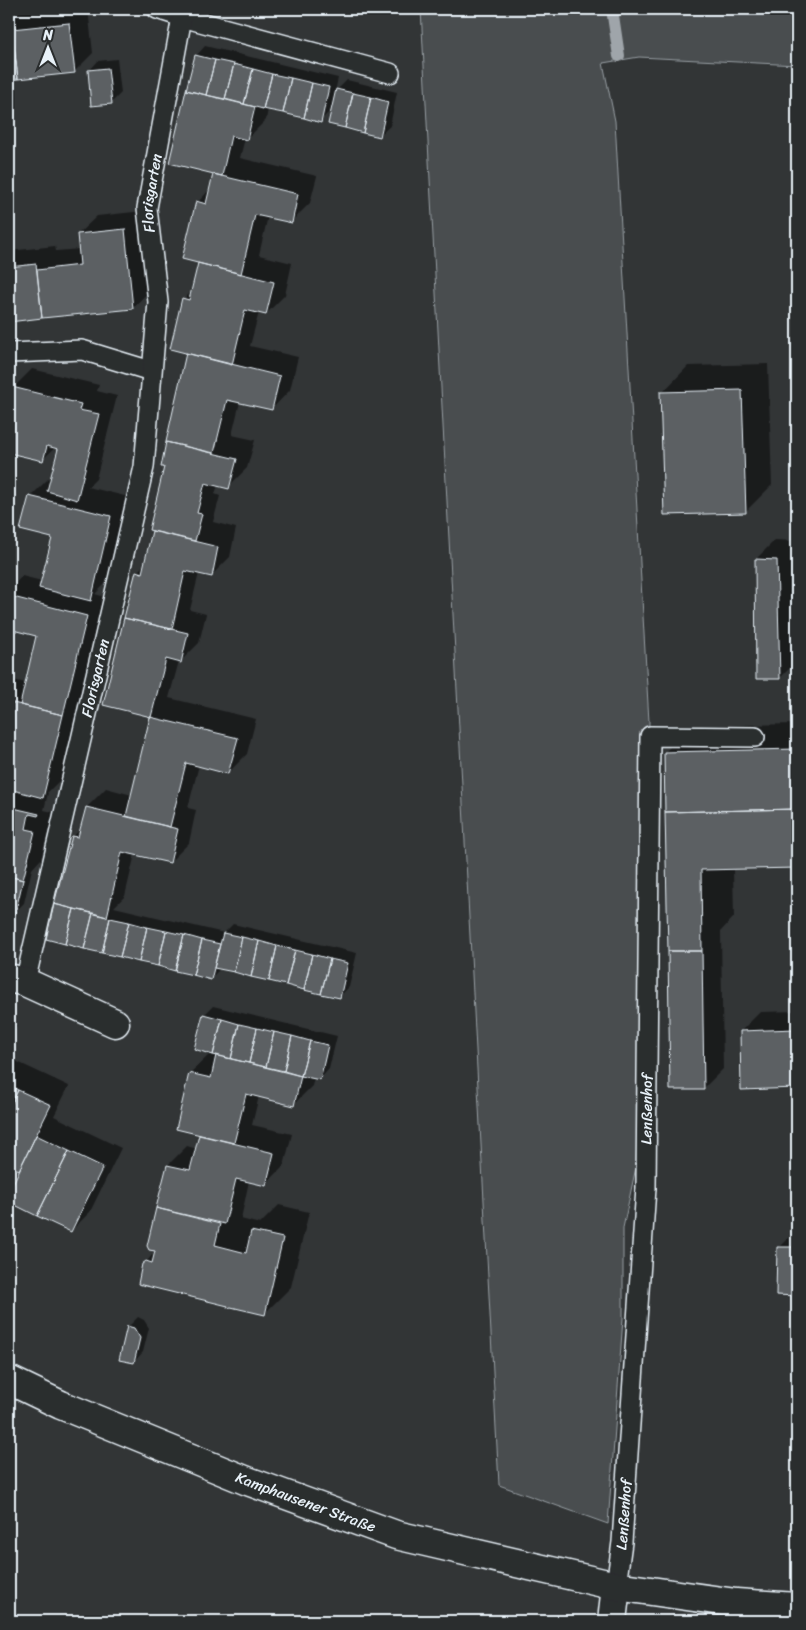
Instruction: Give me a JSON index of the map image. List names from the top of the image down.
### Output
{
  "streets": {
    "main road": ["Florisgarten", "Kamphausener Straße"],
    "lane": ["Lenßenhof"]
  },
  "crossings": [
    ["Lenßenhof", "Kamphausener Straße"]
  ],
  "north": "top"
}
